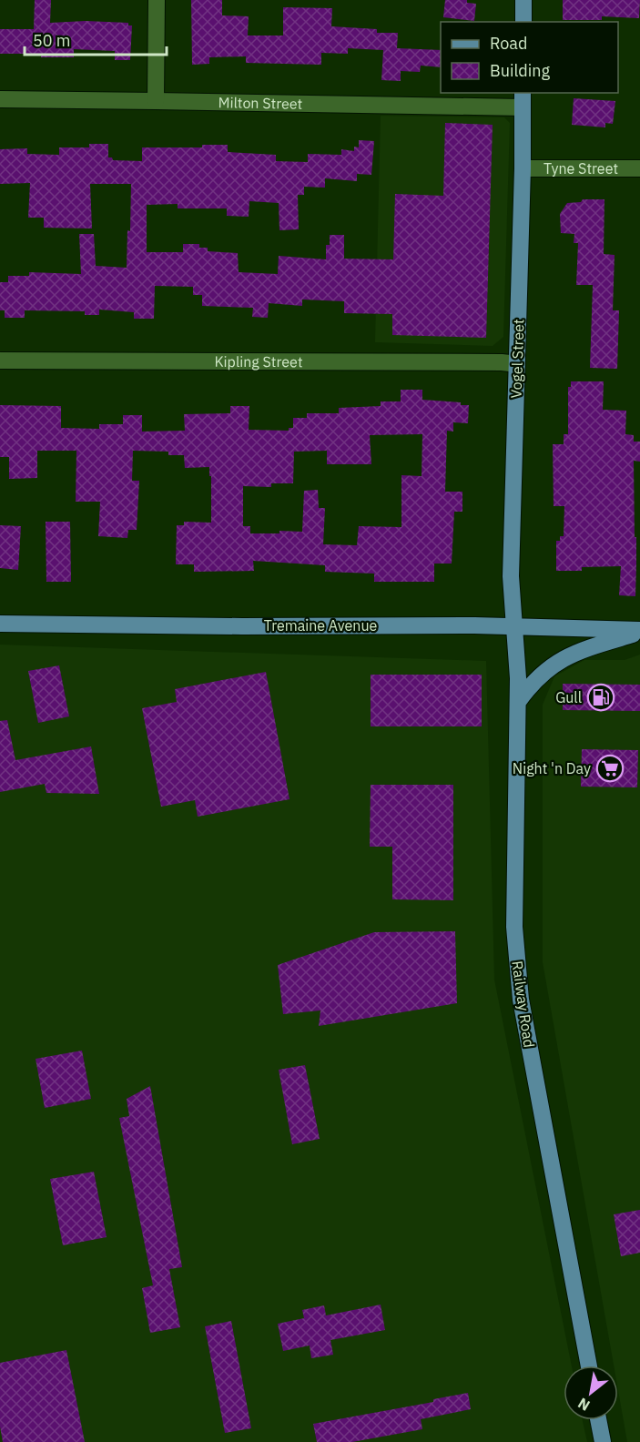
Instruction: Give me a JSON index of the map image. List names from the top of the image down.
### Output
{
  "streets": {
    "main road": ["Vogel Street", "Tremaine Avenue", "Railway Road"],
    "street": ["Milton Street", "Tyne Street", "Kipling Street"]
  },
  "crossings": [
    ["Milton Street", "Vogel Street"],
    ["Tyne Street", "Vogel Street"],
    ["Vogel Street", "Kipling Street"],
    ["Vogel Street", "Tremaine Avenue"],
    ["Vogel Street", "Railway Road"],
    ["Tremaine Avenue", "Railway Road"]
  ],
  "places": {
    "fuel station": ["Gull"],
    "supermarket": ["Night 'n Day"]
  },
  "legend": ["Road", "Building"],
  "scale_bar": "50 m",
  "north": "bottom left"
}
